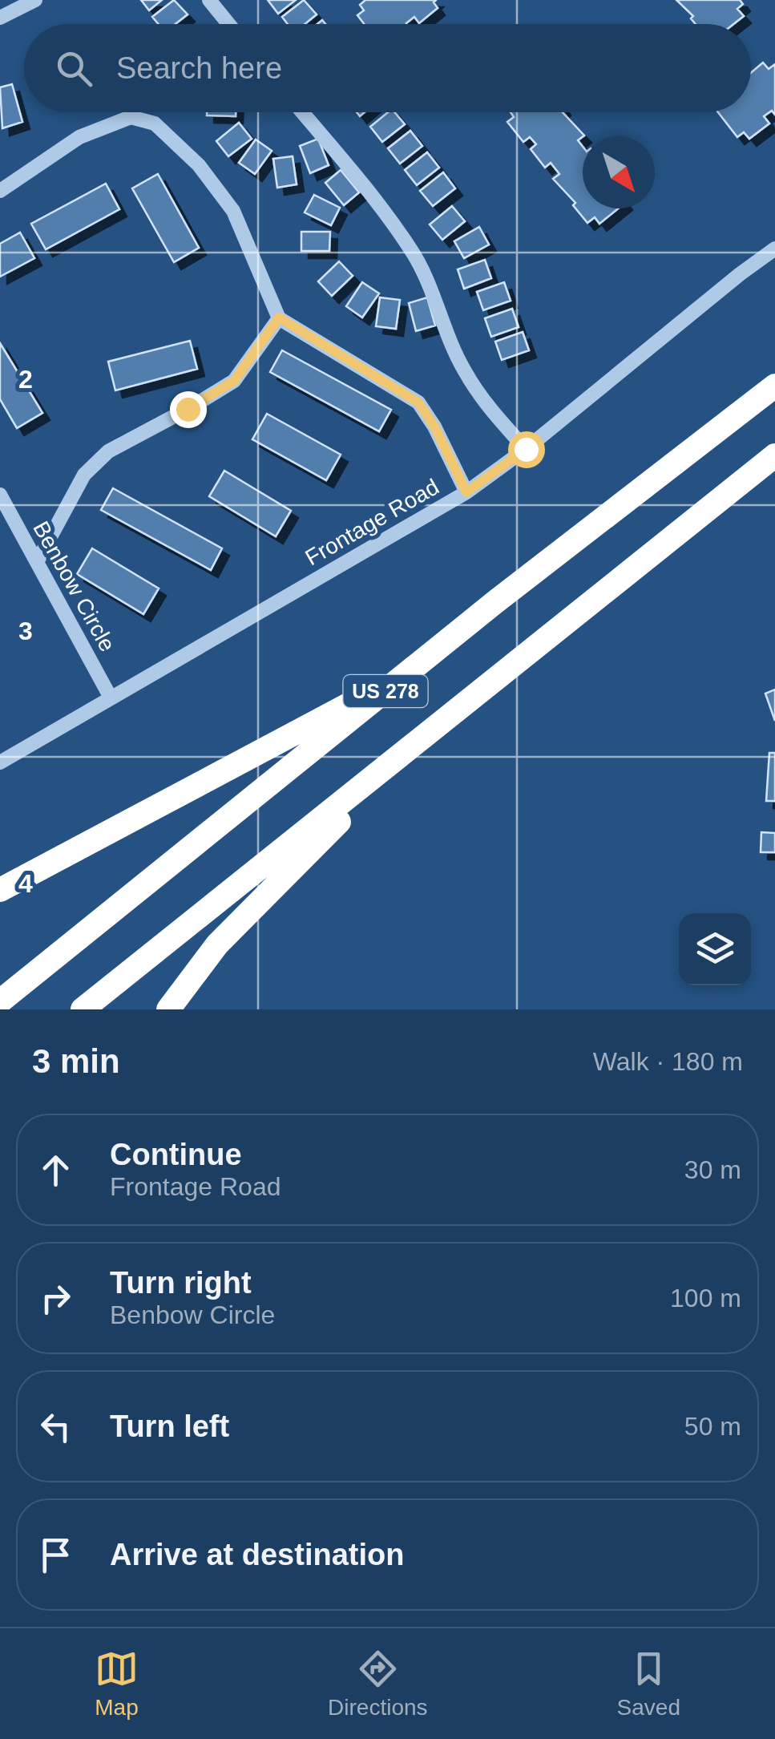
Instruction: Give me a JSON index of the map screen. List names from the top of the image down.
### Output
{
  "streets": {
    "highway": ["US 278"],
    "street": ["Frontage Road", "Benbow Circle"]
  },
  "crossings": [
    ["Frontage Road", "Benbow Circle"]
  ],
  "north": "bottom right",
  "page": {
    "search": "Search here",
    "heading": ["3 min", "Walk · 180 m"],
    "list": [
      ["Continue", "Frontage Road", "30 m"],
      ["Turn right", "Benbow Circle", "100 m"],
      ["Turn left", "50 m"],
      "Arrive at destination"
    ],
    "nav": ["Map", "Directions", "Saved"]
  },
  "grid": {
    "rows": ["2", "3", "4"]
  }
}
